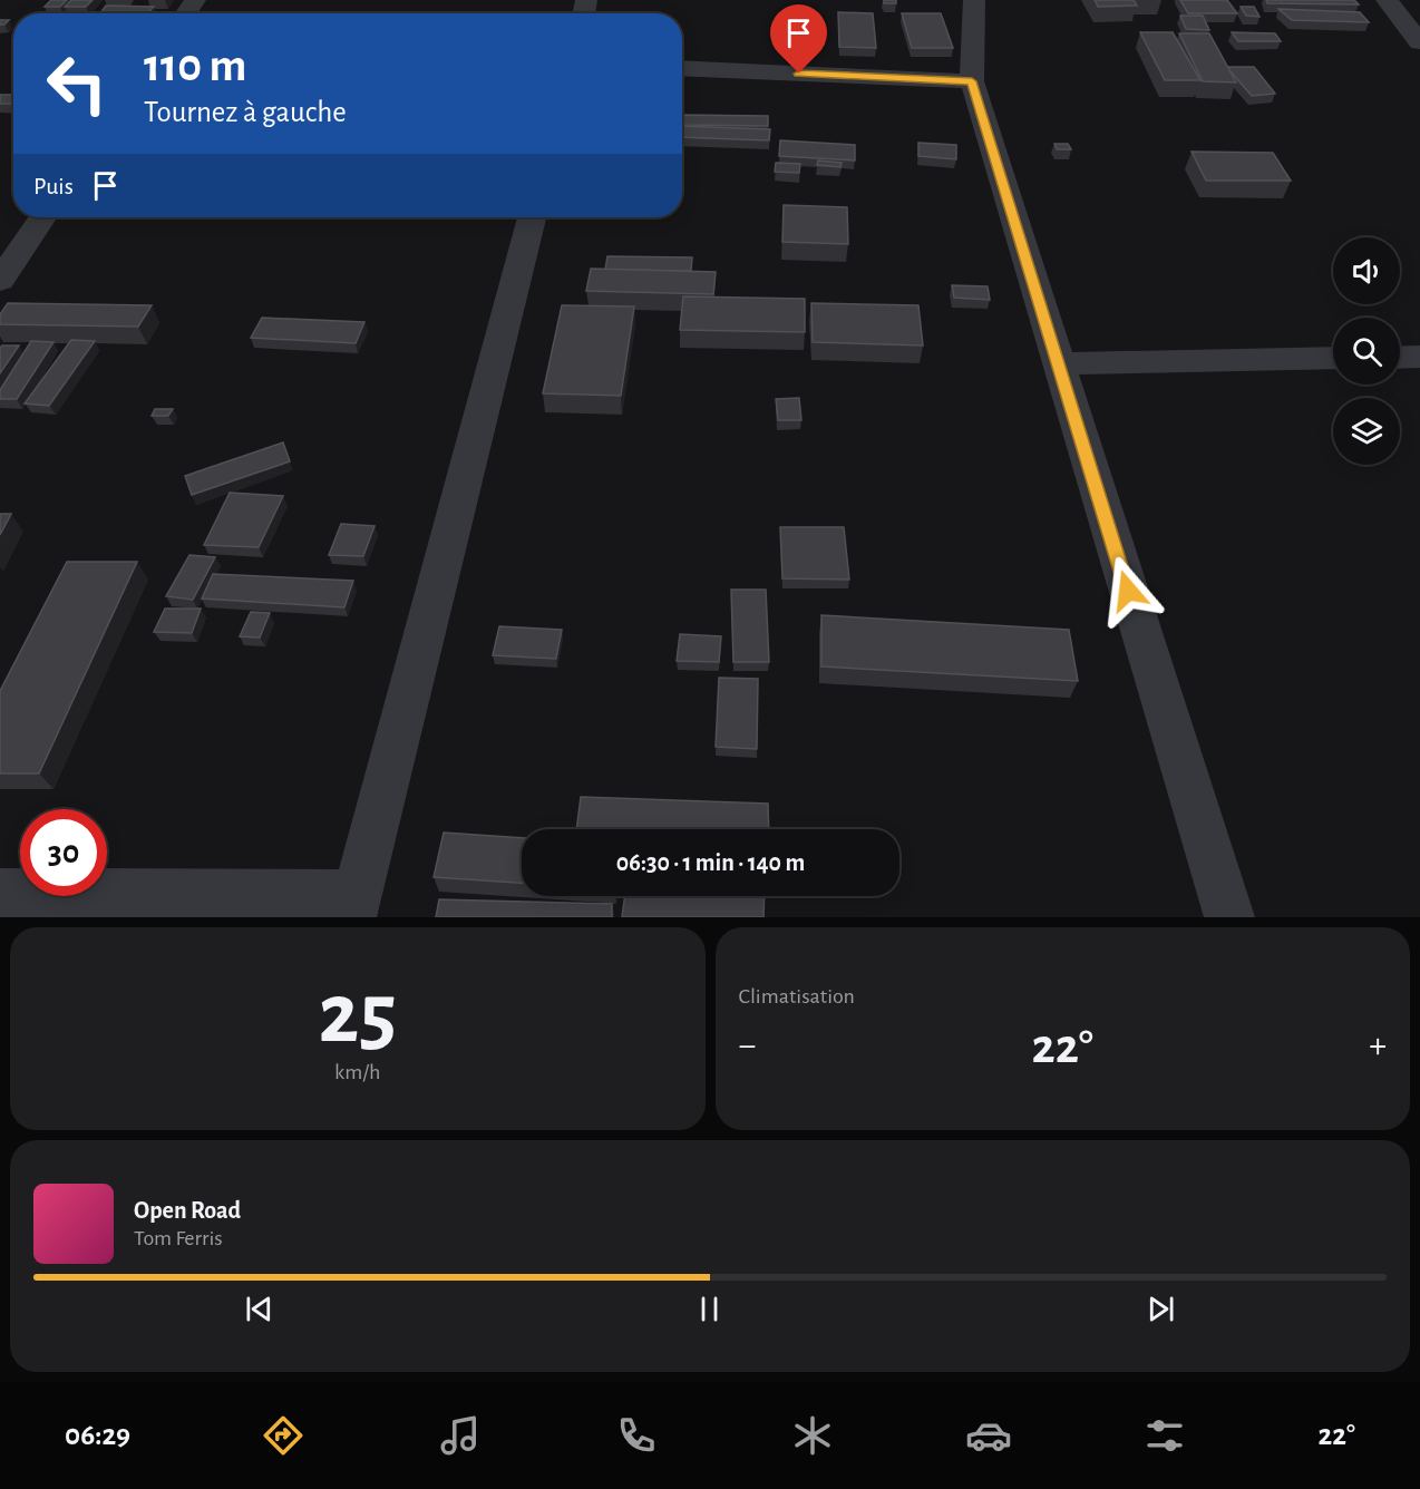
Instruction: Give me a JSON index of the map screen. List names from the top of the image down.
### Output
{
  "page": {
    "turn": ["110 m", "Tournez à gauche"],
    "then": "Puis",
    "limit": "30",
    "trip": "06:30 · 1 min · 140 m",
    "tile": [
      ["25", "km/h"],
      "Climatisation"
    ],
    "heat": ["−", "22°", "+"],
    "song": ["Open Road", "Tom Ferris"],
    "tabs": ["06:29", "22°"]
  }
}
